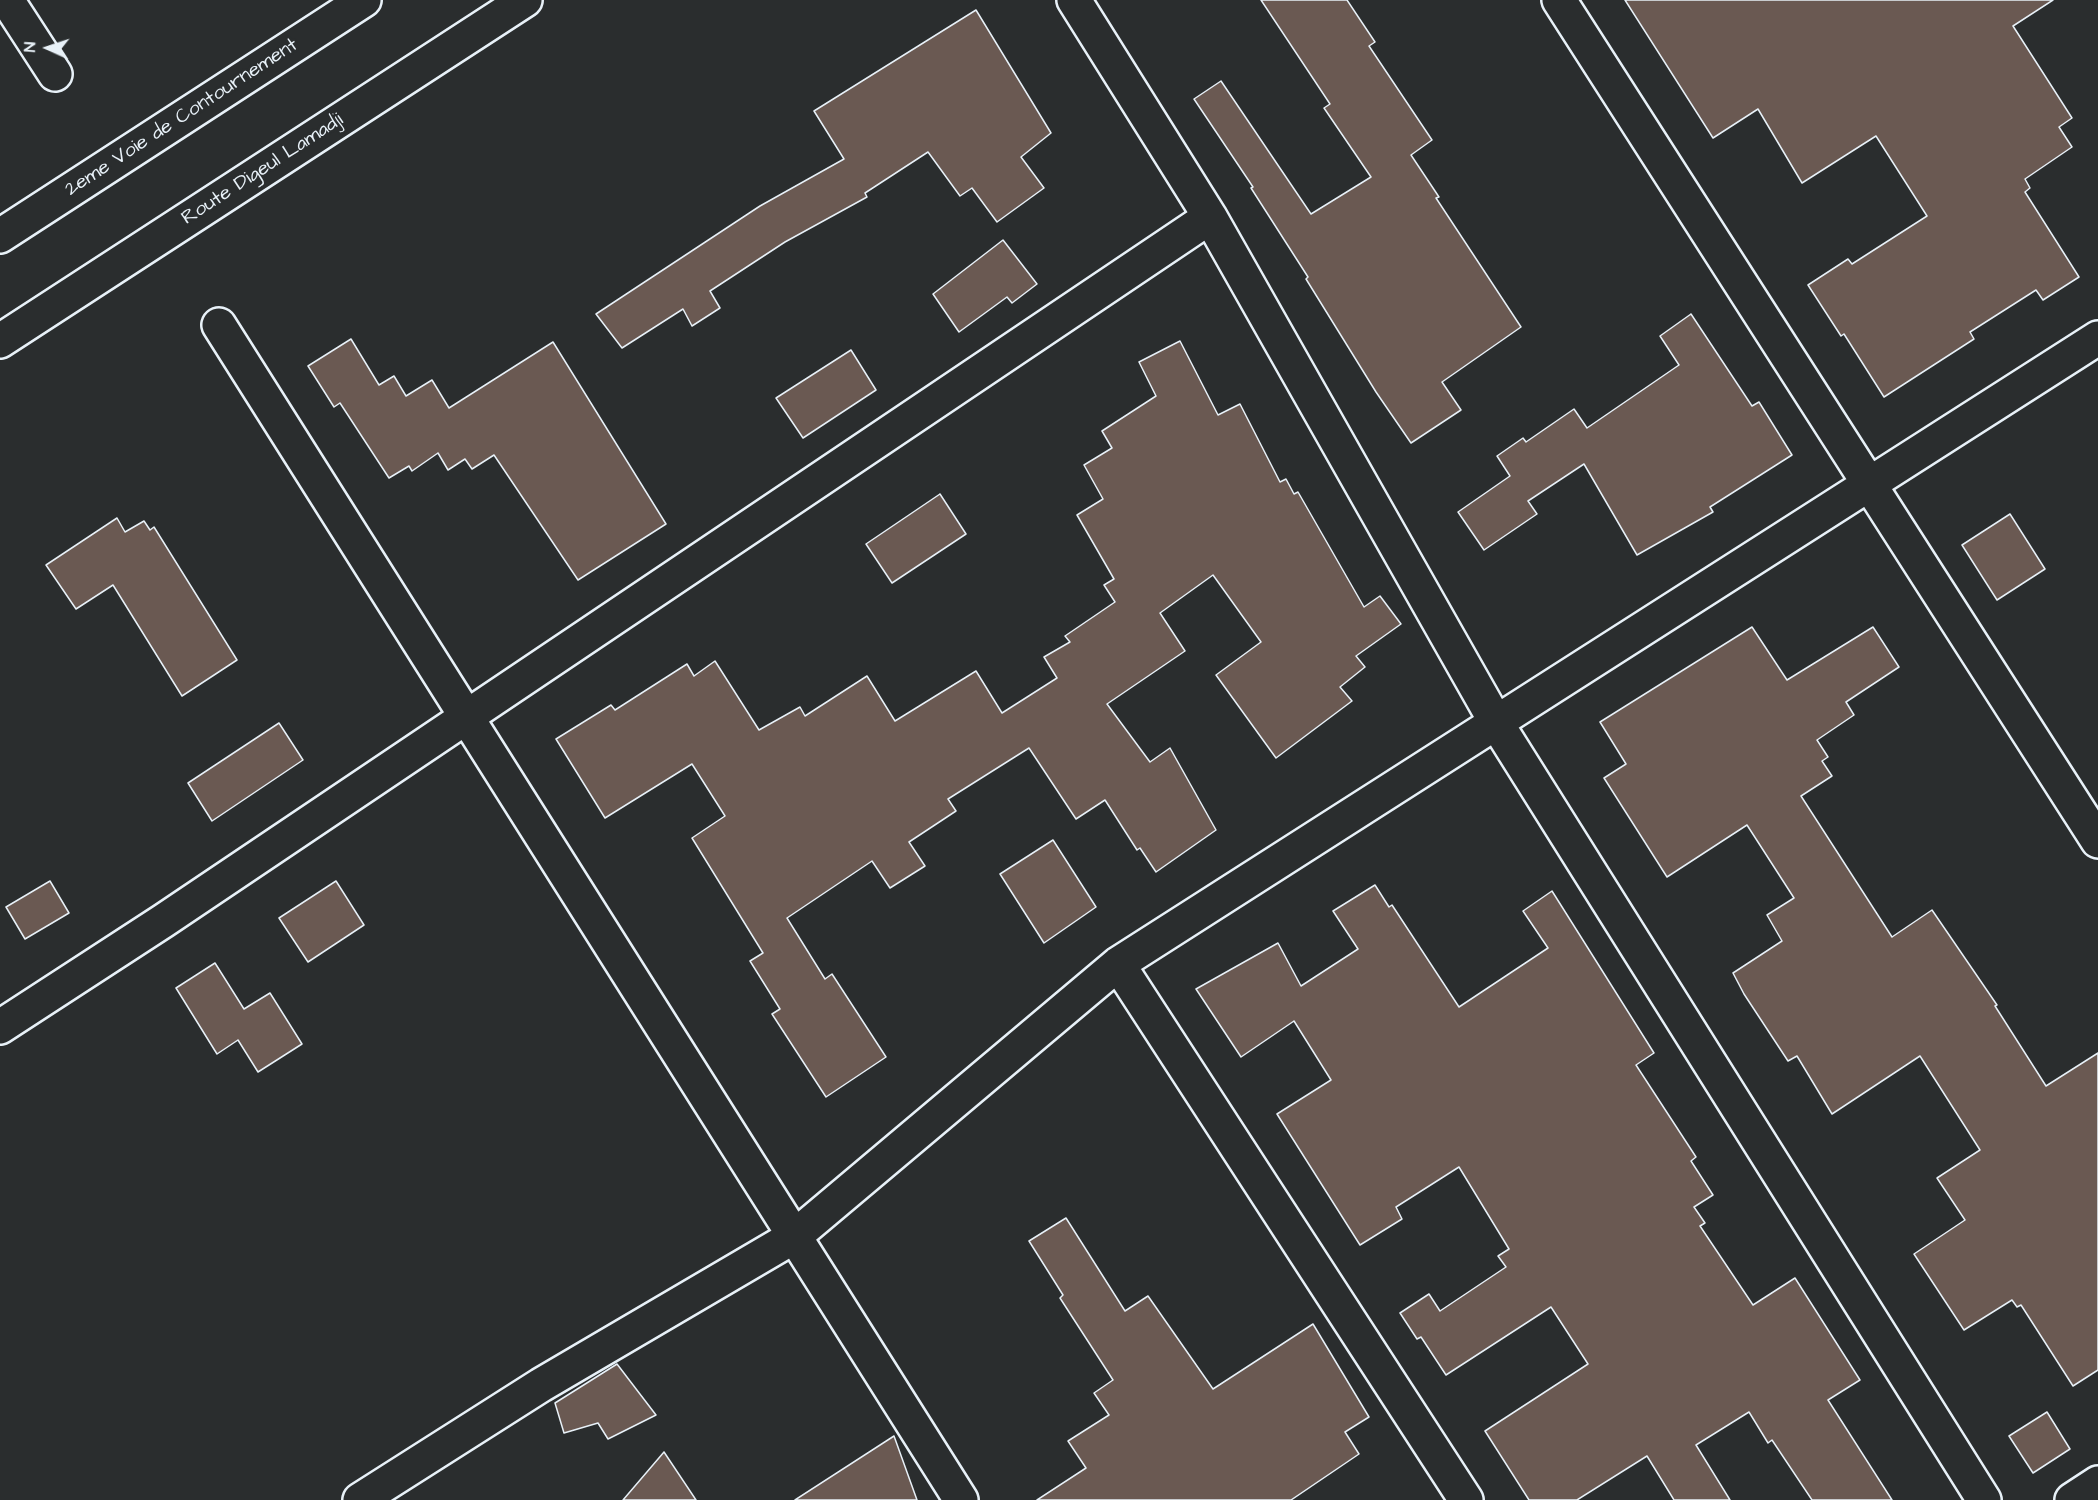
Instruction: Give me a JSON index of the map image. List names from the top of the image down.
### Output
{
  "streets": {
    "street": ["2eme Voie de Contournement", "Route Digeul Lamadji"]
  },
  "north": "left"
}
